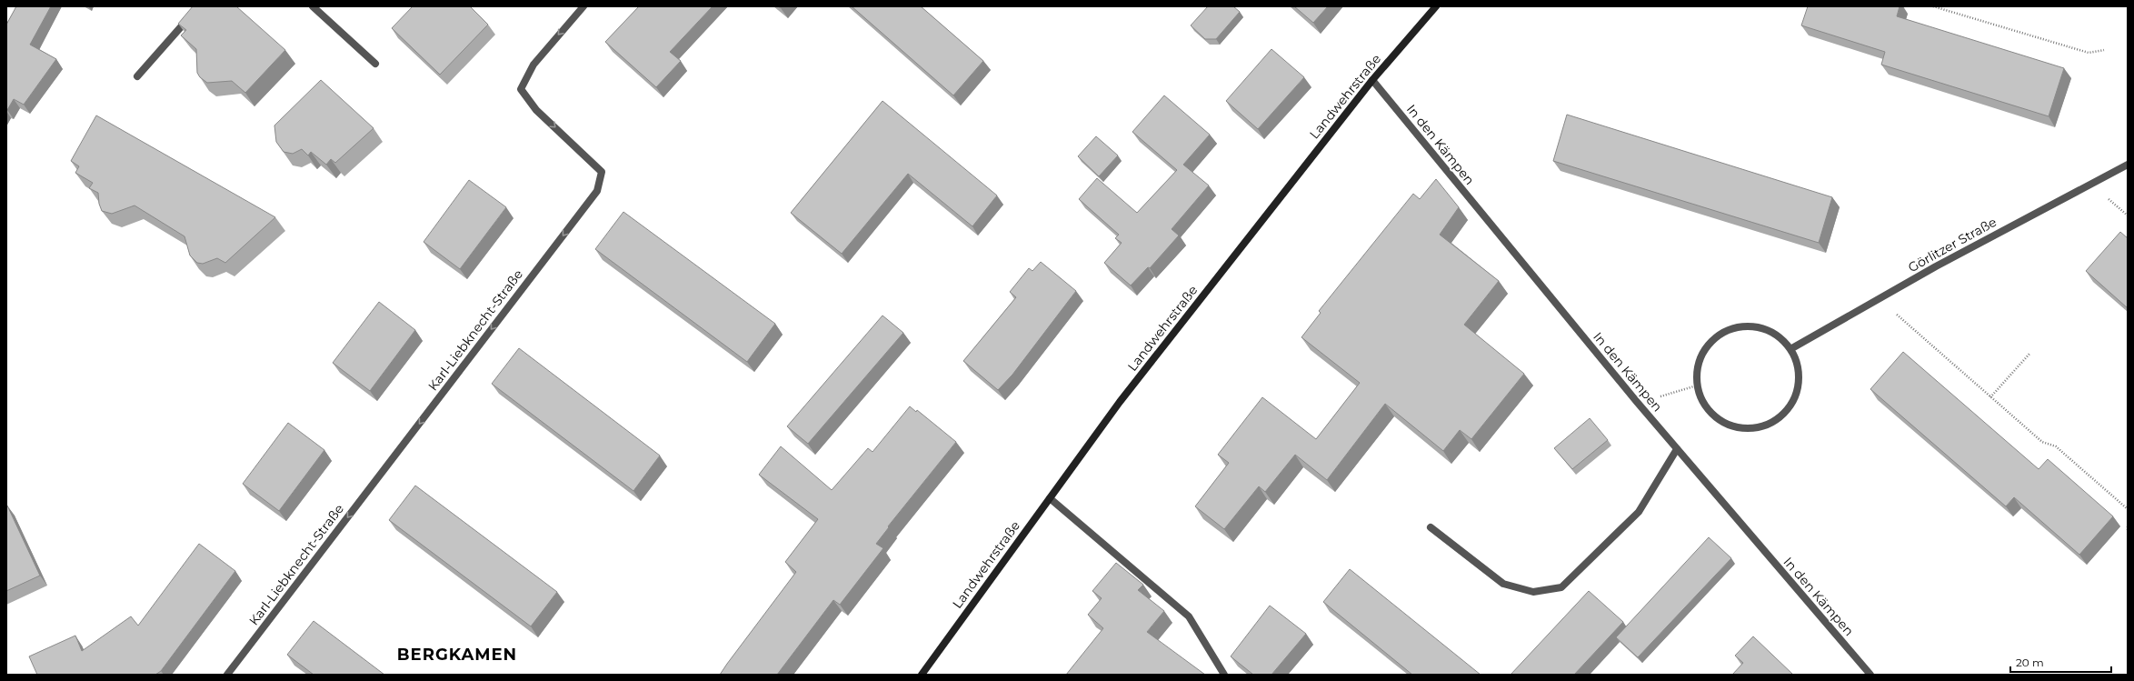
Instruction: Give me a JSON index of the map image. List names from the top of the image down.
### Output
{
  "streets": {
    "main road": ["Landwehrstraße"],
    "street": ["In den Kämpen", "Görlitzer Straße", "Karl-Liebknecht-Straße"]
  },
  "crossings": [
    ["Landwehrstraße", "In den Kämpen"]
  ],
  "one_way": ["Karl-Liebknecht-Straße"],
  "districts": ["BERGKAMEN"],
  "scale_bar": "20 m"
}
